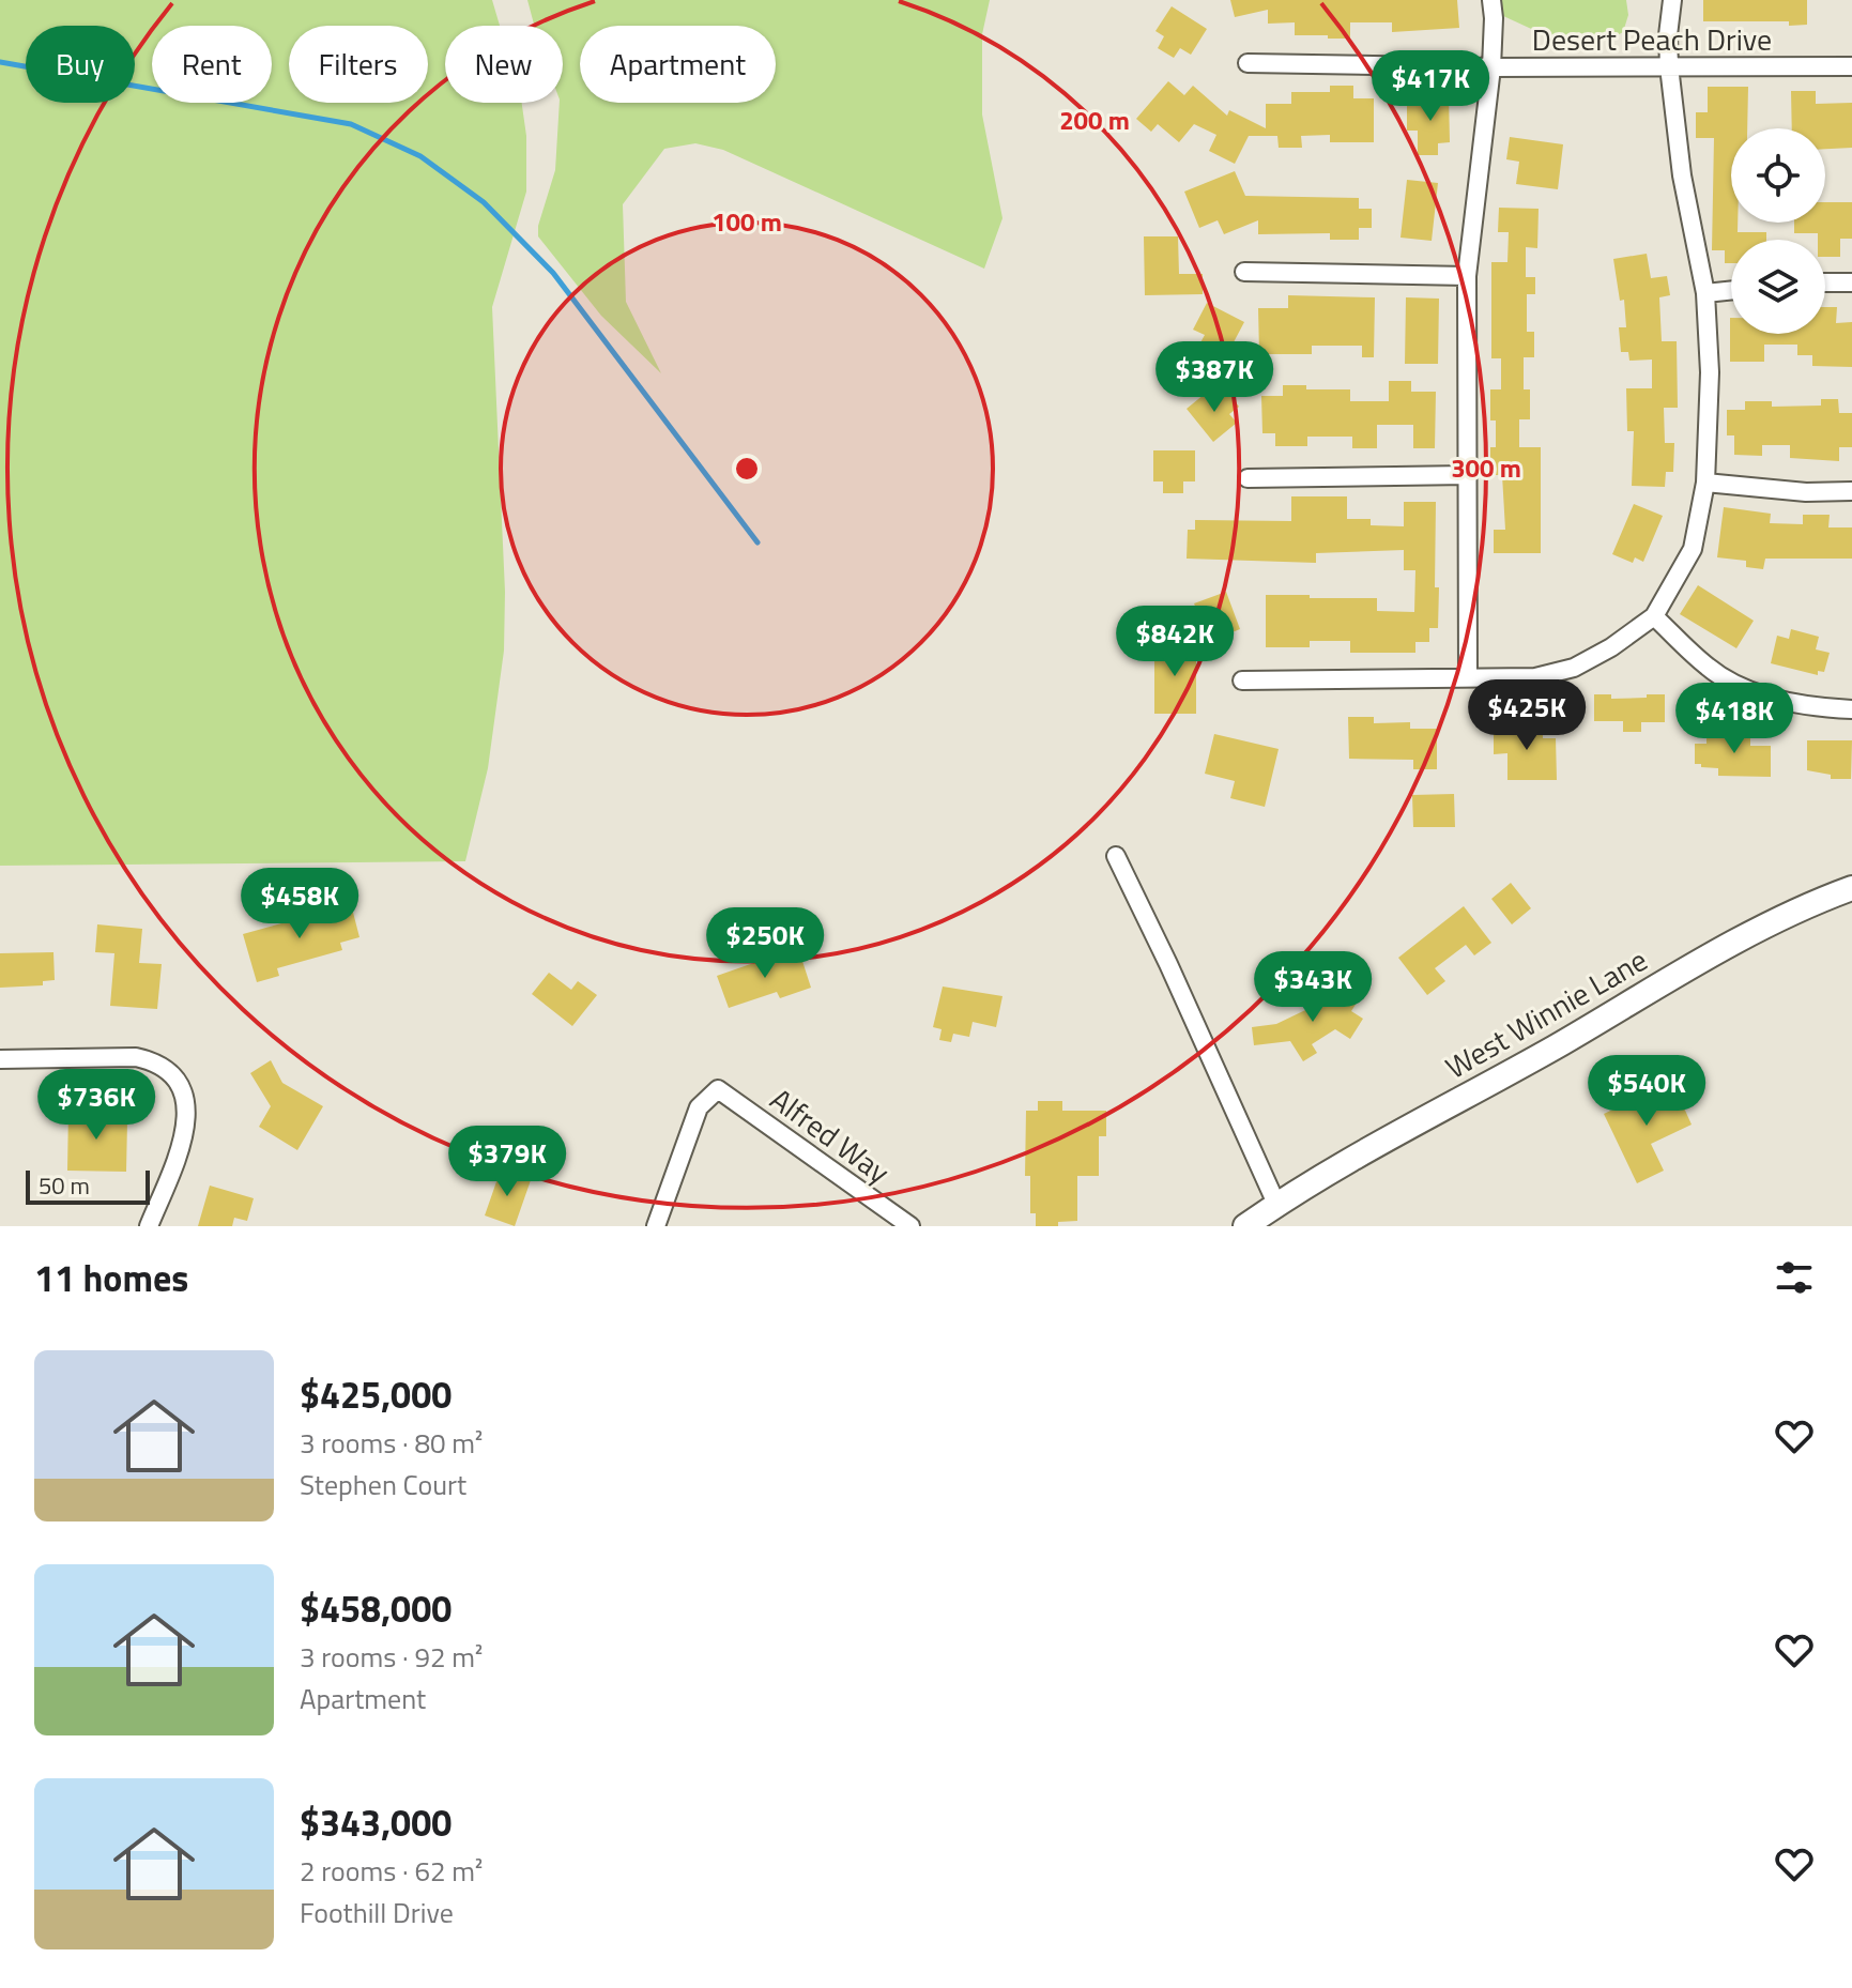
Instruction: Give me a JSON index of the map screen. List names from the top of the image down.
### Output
{
  "streets": {
    "street": ["Desert Peach Drive", "West Winnie Lane", "Alfred Way"]
  },
  "scale_bar": "50 m",
  "page": {
    "chip": [
      "Buy",
      "Rent",
      "Filters",
      "New",
      "Apartment"
    ],
    "price": [
      "$417K",
      "$387K",
      "$842K",
      "$425K",
      "$418K",
      "$458K",
      "$250K",
      "$343K",
      "$540K",
      "$736K",
      "$379K"
    ],
    "scale": "50 m",
    "heading": "11 homes",
    "list": [
      {
        "name": "$425,000",
        "note": "3 rooms · 80 m² · Stephen Court"
      },
      {
        "name": "$458,000",
        "note": "3 rooms · 92 m² · Apartment"
      },
      {
        "name": "$343,000",
        "note": "2 rooms · 62 m² · Foothill Drive"
      }
    ]
  },
  "rings": ["200 m", "100 m", "300 m"]
}
